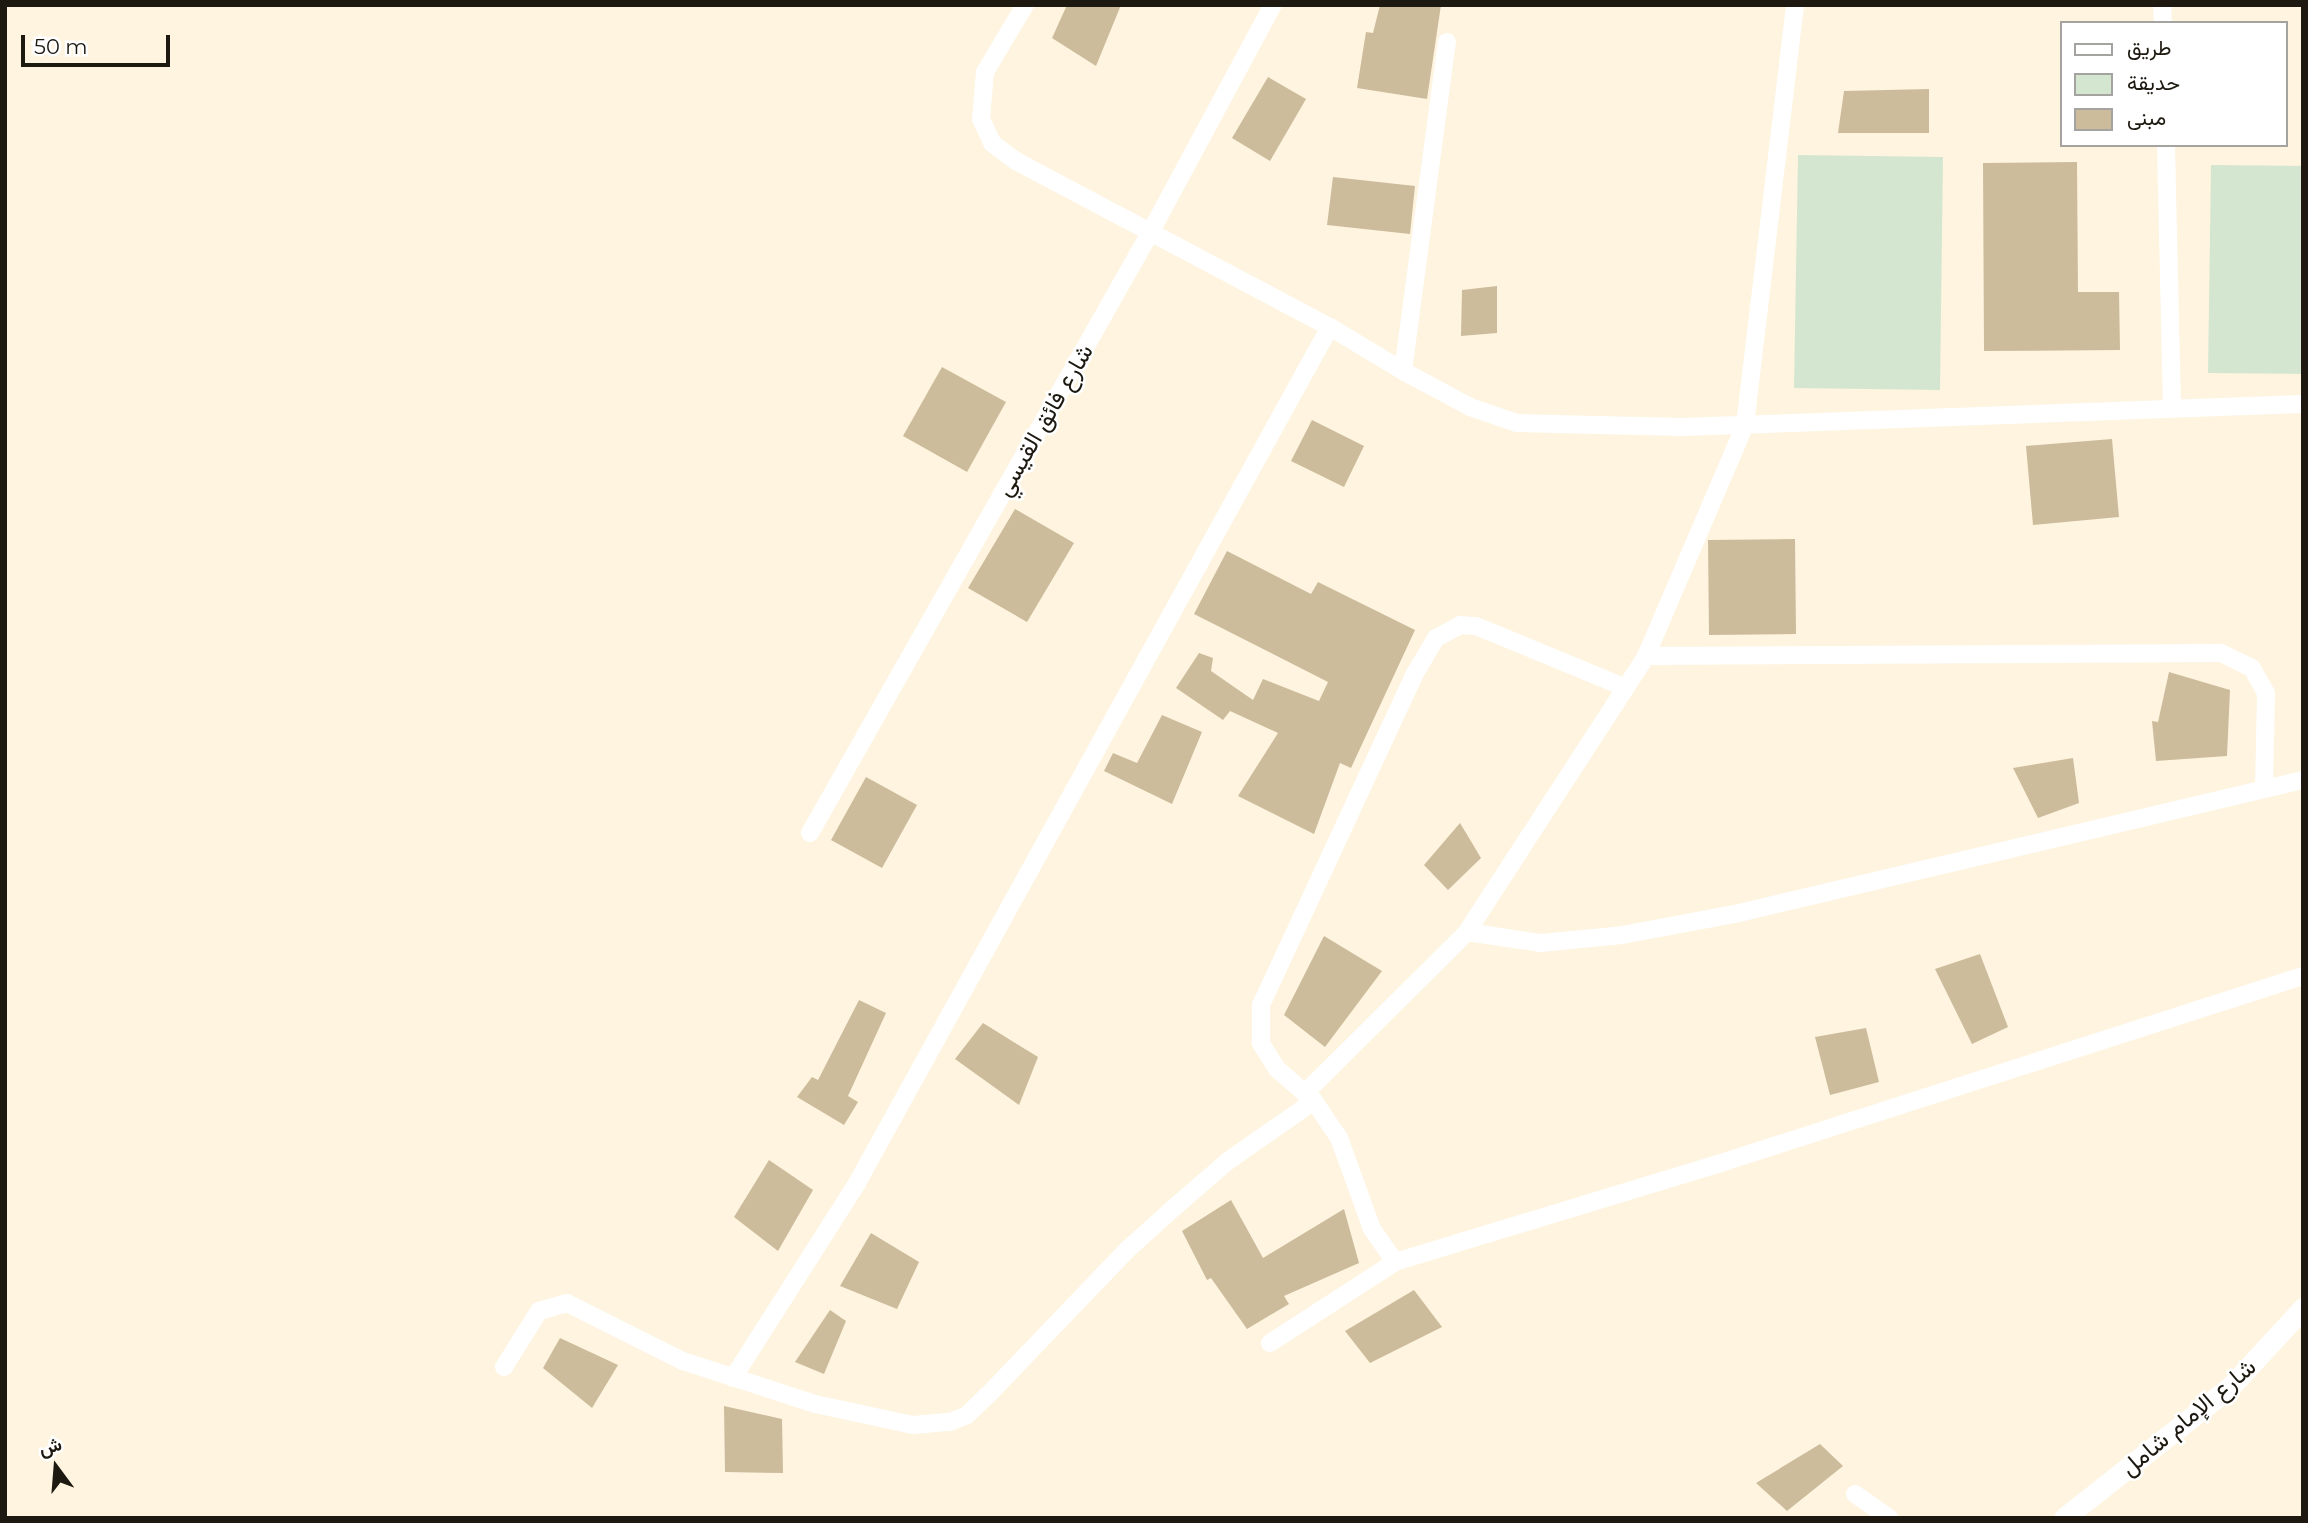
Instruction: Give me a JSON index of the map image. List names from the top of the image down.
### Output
{
  "streets": {
    "street": ["شارع فائق القيسي", "شارع الإمام شامل"]
  },
  "legend": ["طريق", "حديقة", "مبنى"],
  "scale_bar": "50 m",
  "north": "top"
}
